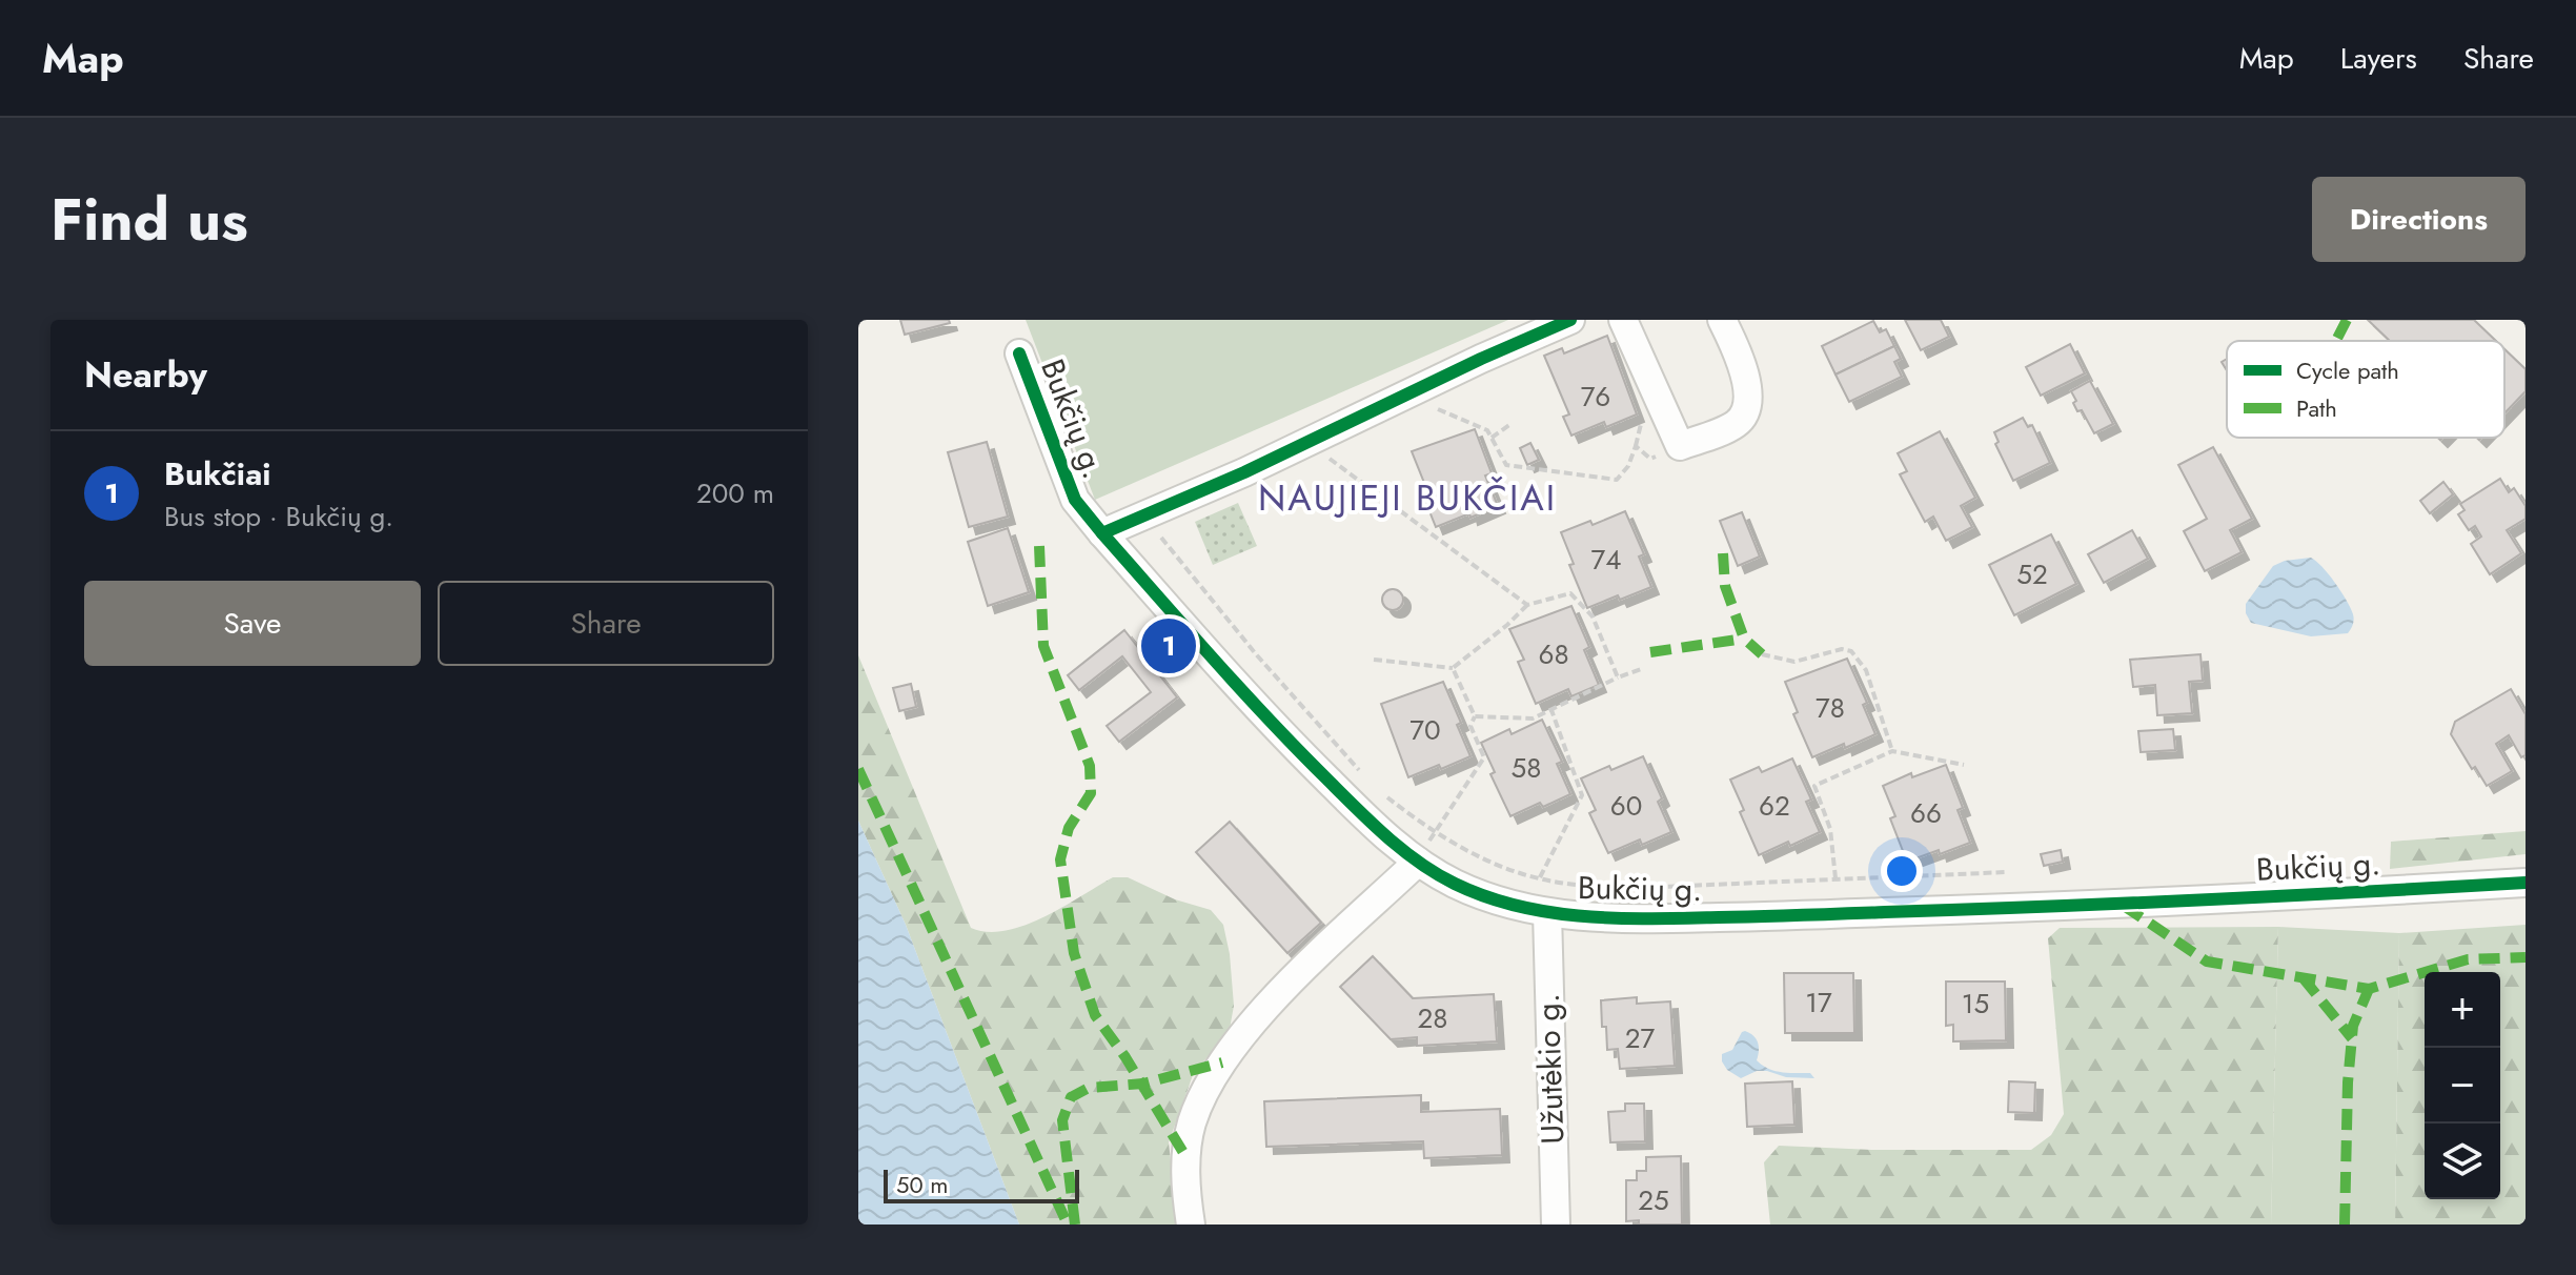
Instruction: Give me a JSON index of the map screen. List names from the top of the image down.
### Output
{
  "streets": {
    "street": ["Bukčių g.", "Užutėkio g."]
  },
  "crossings": [
    ["Bukčių g.", "Užutėkio g."]
  ],
  "districts": ["NAUJIEJI BUKČIAI"],
  "house_numbers": [
    "76",
    "74",
    "52",
    "68",
    "78",
    "70",
    "58",
    "60",
    "62",
    "66",
    "17",
    "15",
    "28",
    "27",
    "25"
  ],
  "legend": ["Cycle path", "Path"],
  "scale_bar": "50 m",
  "page": {
    "header": "Map",
    "nav": ["Map", "Layers", "Share"],
    "title": "Find us",
    "buttons": [
      "Directions",
      ["Save", "Share"]
    ],
    "heading": "Nearby",
    "list": [
      {
        "mark": "1",
        "name": "Bukčiai",
        "note": "Bus stop · Bukčių g.",
        "value": "200 m"
      }
    ],
    "pins": "1",
    "map_buttons": ["+", "−"],
    "scale": "50 m"
  }
}
